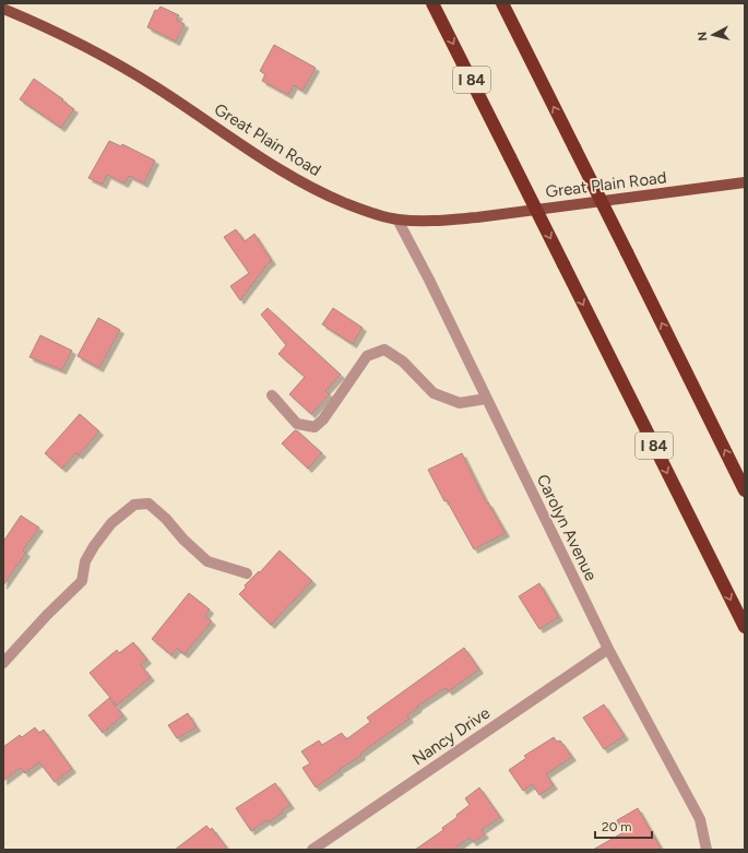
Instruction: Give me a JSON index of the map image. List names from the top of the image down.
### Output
{
  "streets": {
    "highway": ["I 84"],
    "main road": ["Great Plain Road"],
    "street": ["Carolyn Avenue", "Nancy Drive"]
  },
  "crossings": [
    ["Great Plain Road", "Carolyn Avenue"],
    ["Carolyn Avenue", "Nancy Drive"]
  ],
  "scale_bar": "20 m",
  "north": "left"
}
